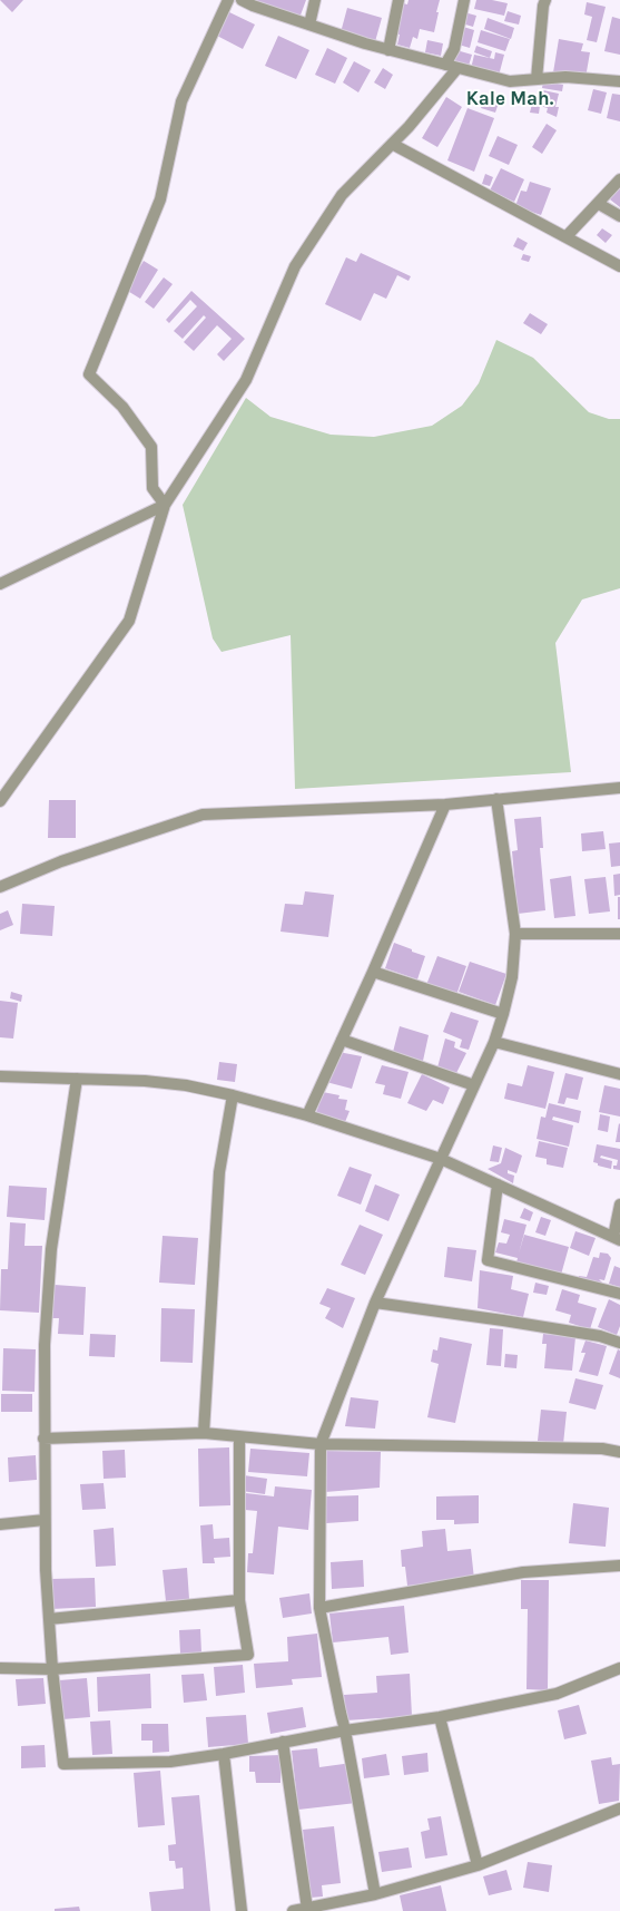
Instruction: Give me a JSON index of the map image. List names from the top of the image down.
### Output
{
  "districts": ["Kale Mah."]
}
